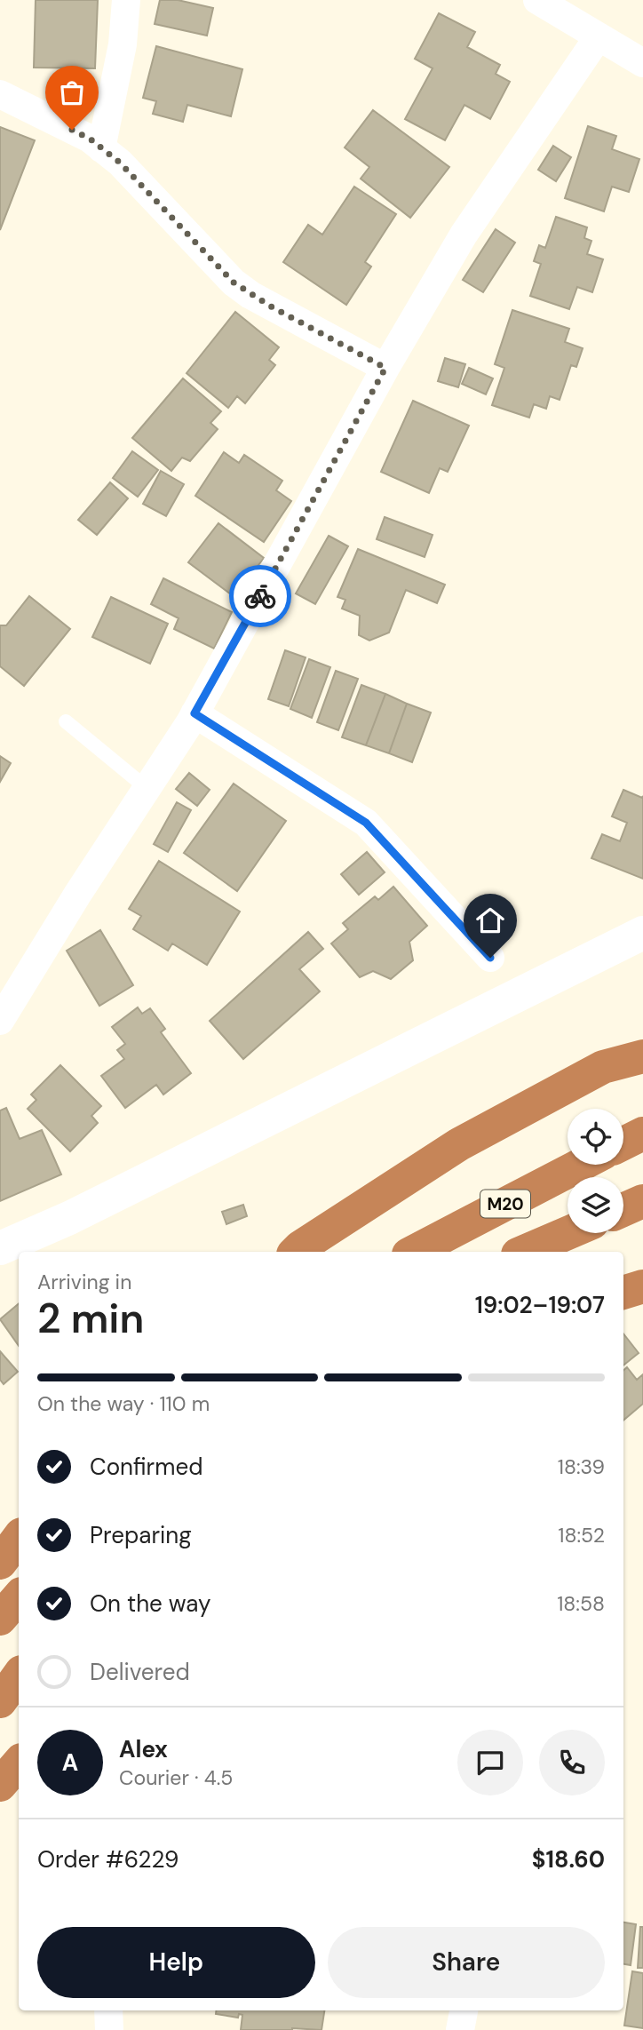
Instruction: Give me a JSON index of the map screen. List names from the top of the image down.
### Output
{
  "streets": {
    "highway": ["M20"]
  },
  "page": {
    "heading": ["2 min", "Arriving in", "19:02–19:07"],
    "panel": [
      "Alex",
      "Courier · 4.5",
      "Order #6229",
      "$18.60"
    ],
    "bar": "On the way · 110 m",
    "list": [
      ["Confirmed", "18:39"],
      ["Preparing", "18:52"],
      ["On the way", "18:58"],
      "Delivered"
    ],
    "round": "A",
    "buttons": ["Help", "Share"]
  }
}
